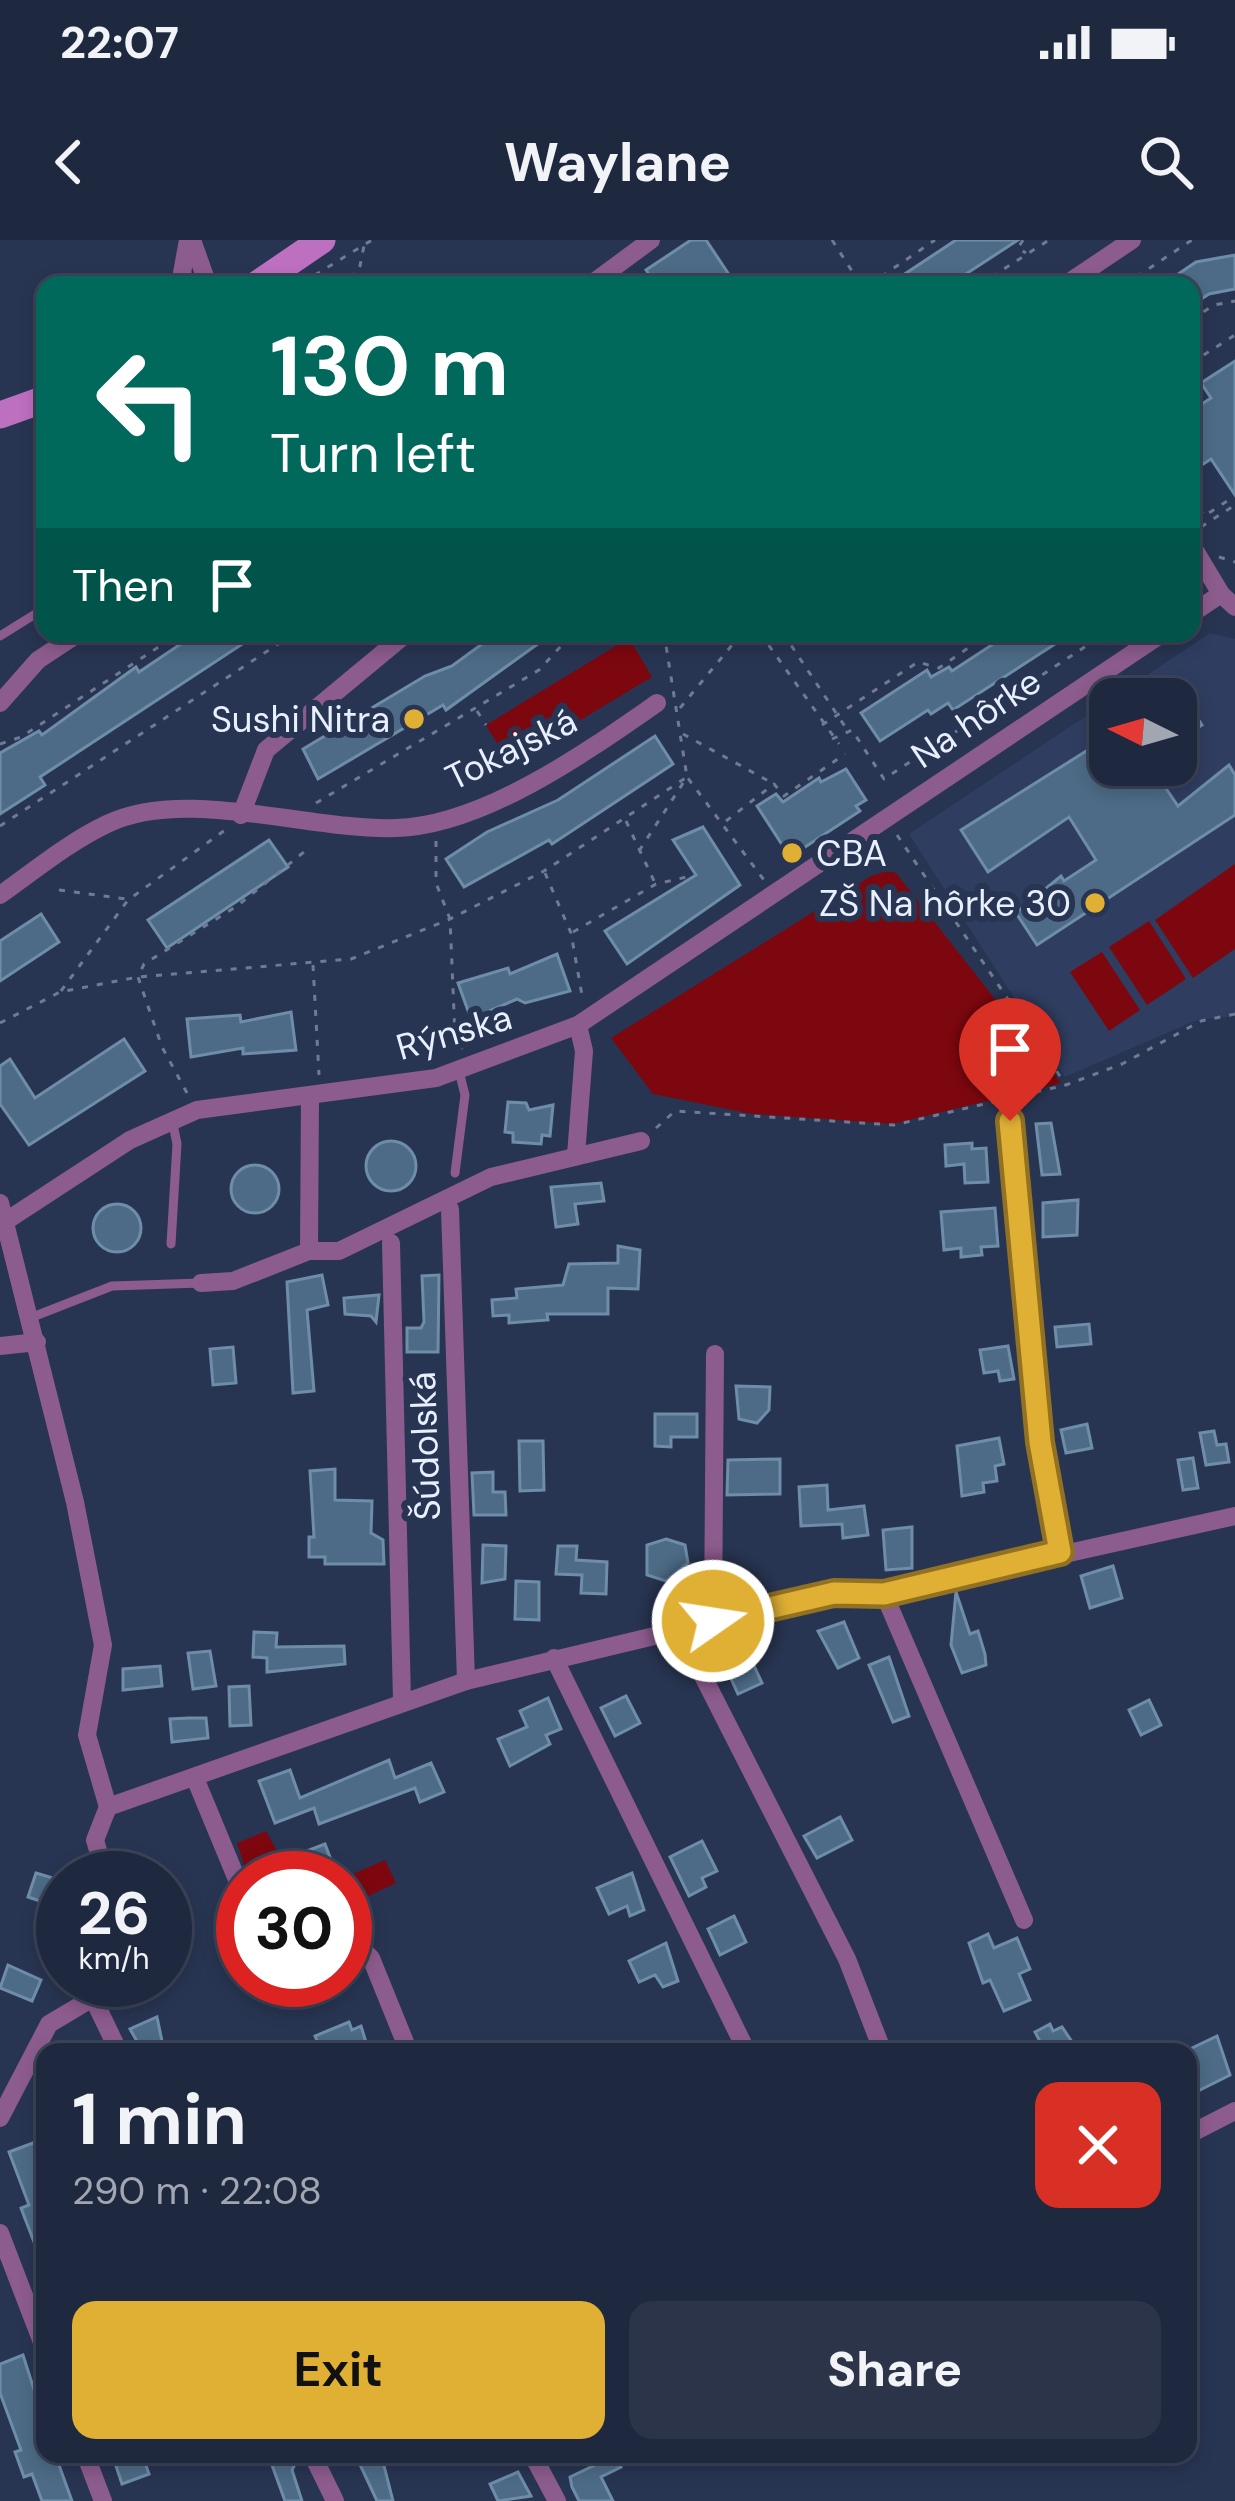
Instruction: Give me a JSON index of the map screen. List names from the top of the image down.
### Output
{
  "streets": {
    "street": [
      "Na hôrke",
      "Tokajská",
      "Rýnska",
      "Šúdolská"
    ]
  },
  "crossings": [
    ["Na hôrke", "Rýnska"]
  ],
  "places": ["Sushi Nitra", "CBA", "ZŠ Na hôrke 30"],
  "north": "left",
  "page": {
    "status": "22:07",
    "header": "Waylane",
    "turn": ["130 m", "Turn left"],
    "then": "Then",
    "speed": "26 km/h",
    "limit": "30",
    "heading": ["1 min", "290 m · 22:08"],
    "buttons": ["Exit", "Share"]
  }
}
